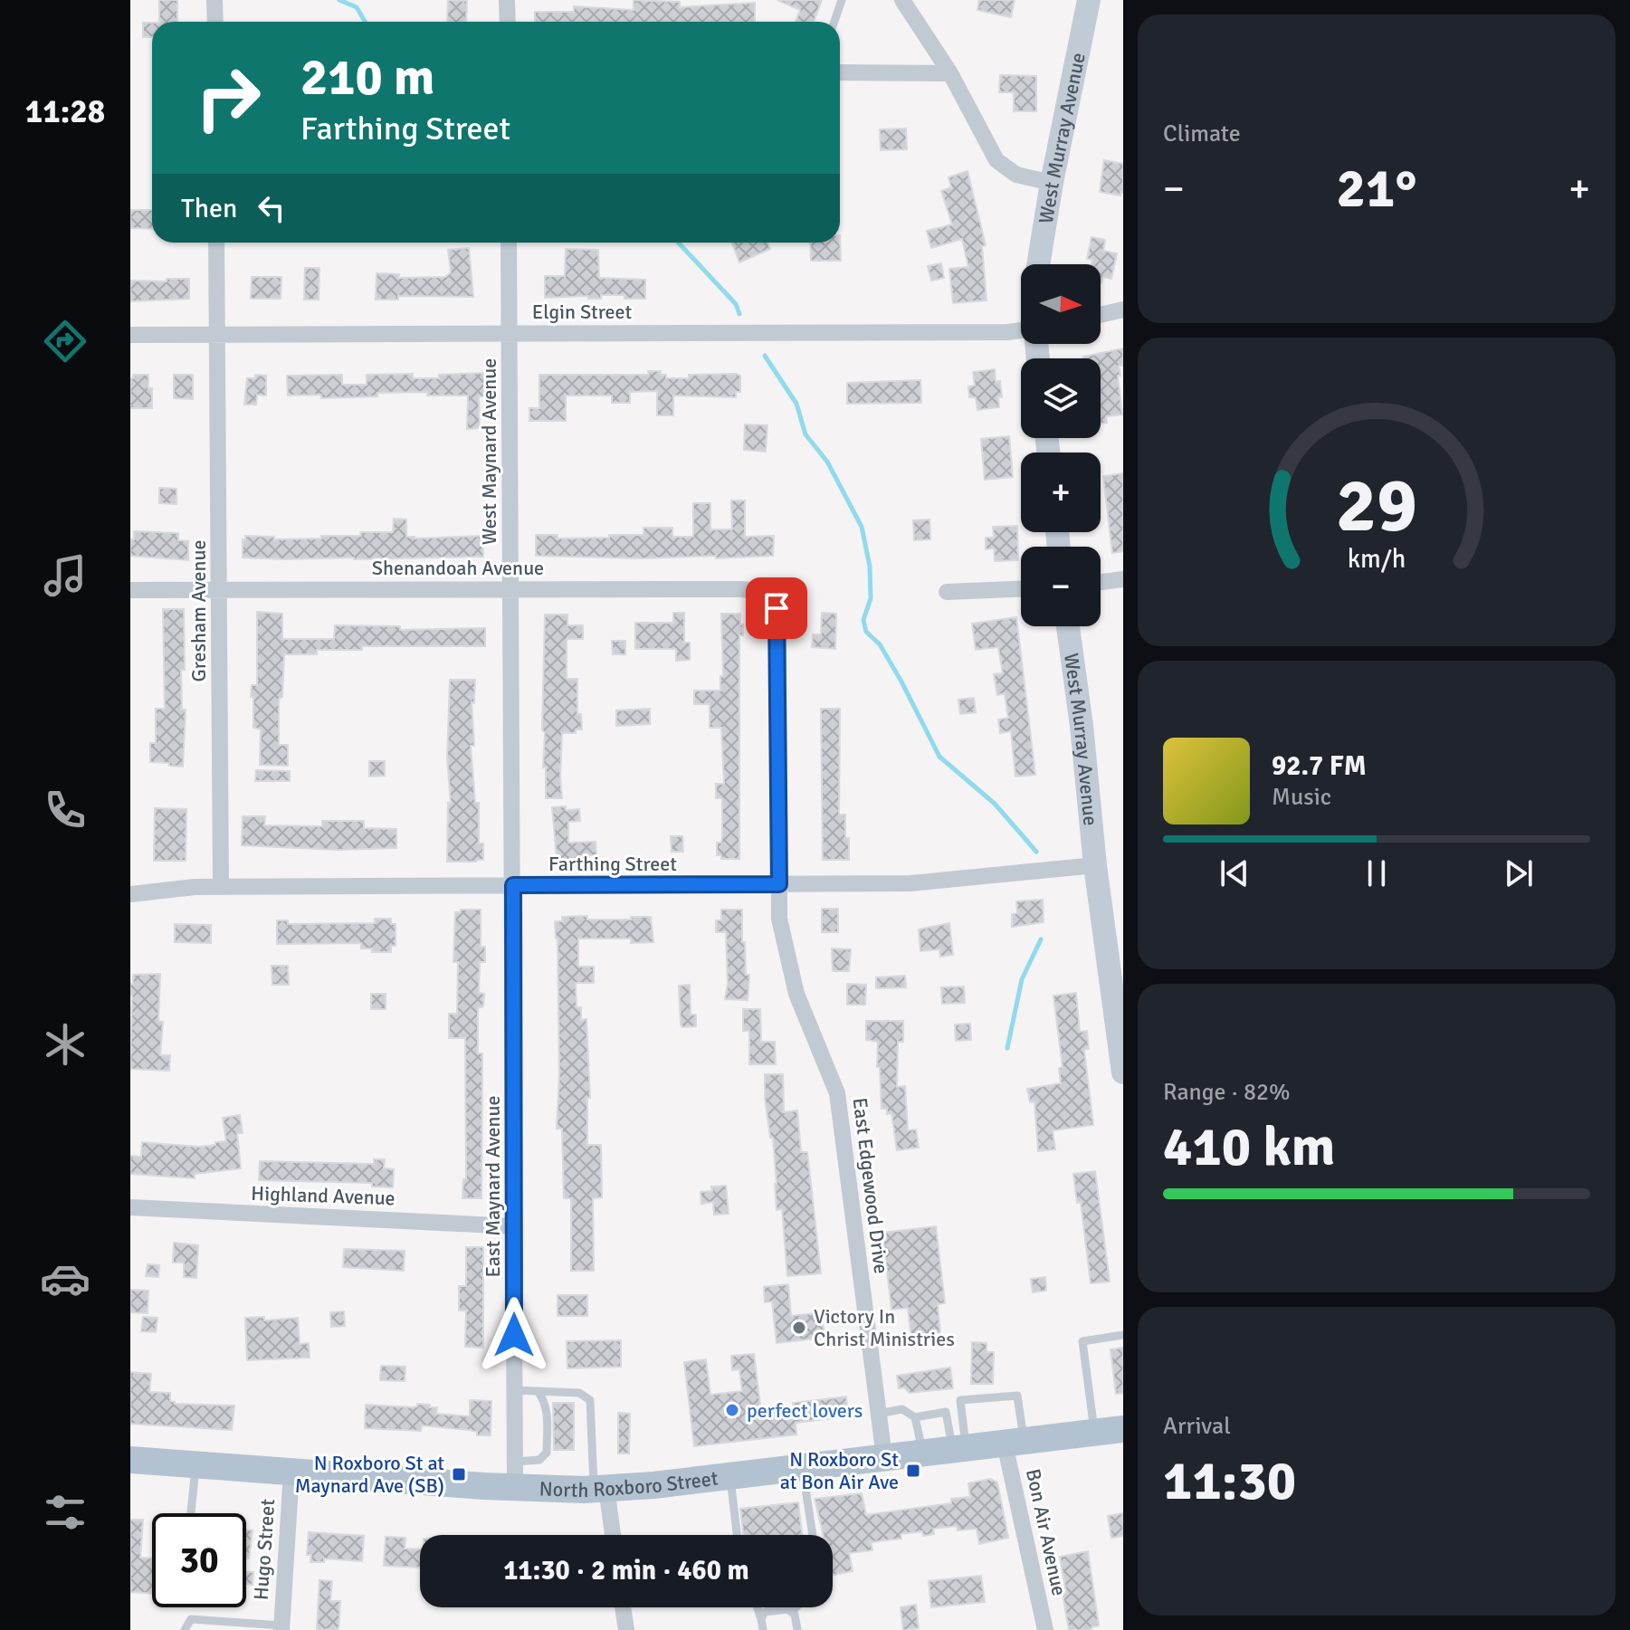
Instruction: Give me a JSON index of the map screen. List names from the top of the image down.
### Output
{
  "streets": {
    "main road": ["North Roxboro Street"],
    "street": [
      "West Murray Avenue",
      "Elgin Street",
      "West Maynard Avenue",
      "Shenandoah Avenue",
      "Gresham Avenue",
      "Farthing Street",
      "East Edgewood Drive",
      "East Maynard Avenue",
      "Highland Avenue",
      "Bon Air Avenue",
      "Hugo Street"
    ]
  },
  "crossings": [
    ["West Murray Avenue", "Farthing Street"],
    ["Elgin Street", "West Maynard Avenue"],
    ["Elgin Street", "Gresham Avenue"],
    ["West Maynard Avenue", "Shenandoah Avenue"],
    ["West Maynard Avenue", "Farthing Street"],
    ["West Maynard Avenue", "East Maynard Avenue"],
    ["Shenandoah Avenue", "Gresham Avenue"],
    ["Shenandoah Avenue", "East Edgewood Drive"],
    ["Gresham Avenue", "Farthing Street"],
    ["Farthing Street", "East Edgewood Drive"],
    ["Farthing Street", "East Maynard Avenue"],
    ["East Edgewood Drive", "North Roxboro Street"],
    ["East Maynard Avenue", "Highland Avenue"],
    ["East Maynard Avenue", "North Roxboro Street"],
    ["North Roxboro Street", "Bon Air Avenue"],
    ["North Roxboro Street", "Hugo Street"]
  ],
  "places": {
    "other": ["Victory In Christ Ministries", "perfect lovers"],
    "transit": ["N Roxboro St at Bon Air Ave", "N Roxboro St at Maynard Ave (SB)"]
  },
  "north": "right",
  "page": {
    "tabs": "11:28",
    "tile": [
      "Climate",
      ["Range · 82%", "410 km"],
      ["Arrival", "11:30"]
    ],
    "turn": ["210 m", "Farthing Street"],
    "heat": ["−", "21°", "+"],
    "then": "Then",
    "map_buttons": ["+", "−"],
    "song": ["92.7 FM", "Music"],
    "limit": "30",
    "trip": "11:30 · 2 min · 460 m",
    "gauge": ["29", "km/h"]
  }
}
